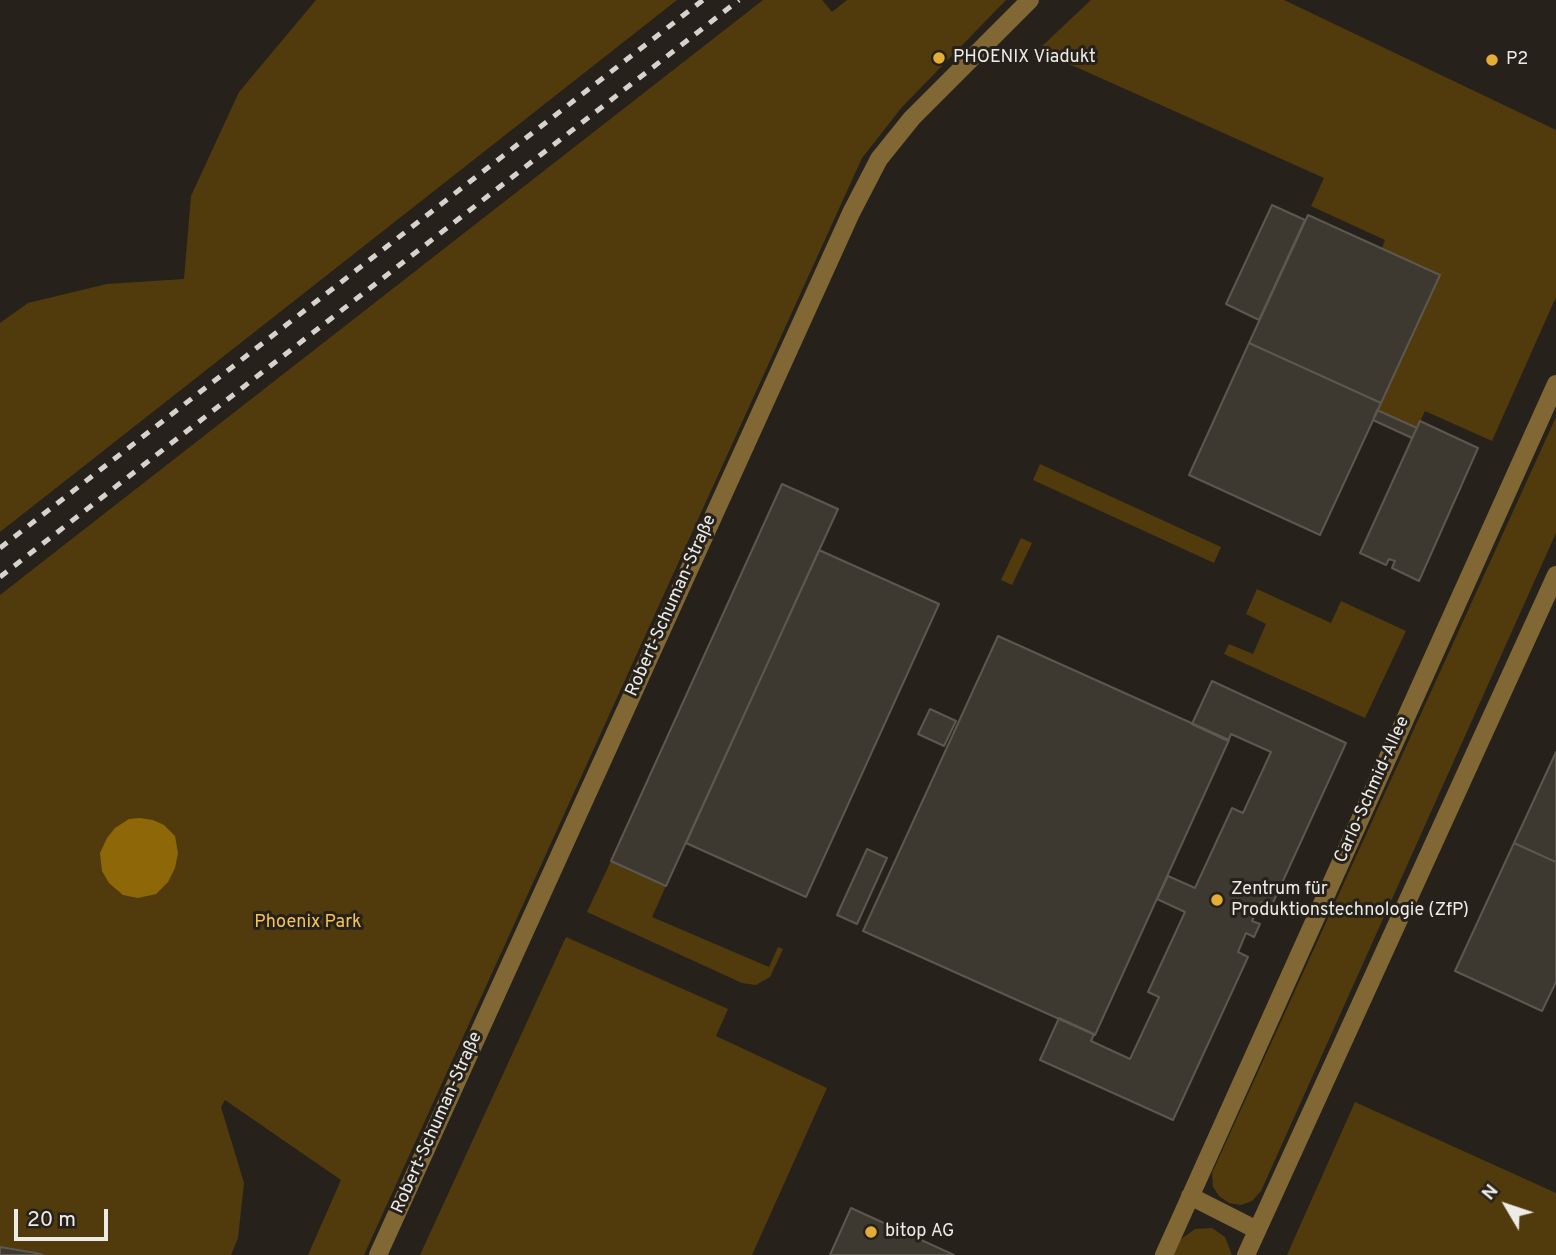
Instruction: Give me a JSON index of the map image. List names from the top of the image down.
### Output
{
  "streets": {
    "street": ["Robert-Schuman-Straße", "Carlo-Schmid-Allee"]
  },
  "parks": ["Phoenix Park"],
  "places": [
    "PHOENIX Viadukt",
    "P2",
    "Zentrum für Produktionstechnologie (ZfP)",
    "bitop AG"
  ],
  "scale_bar": "20 m",
  "north": "top left"
}
